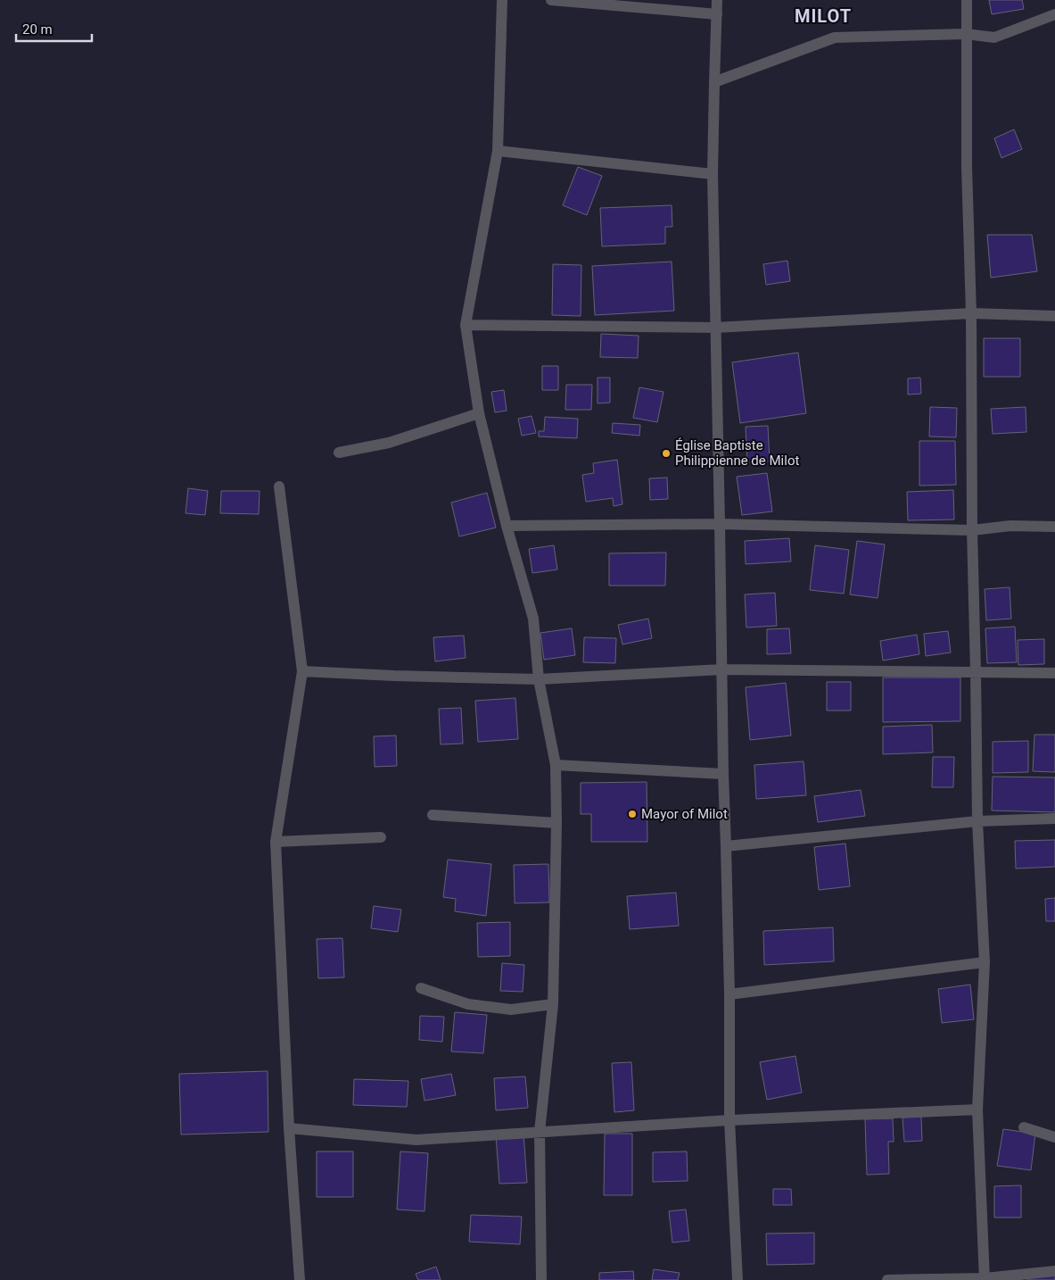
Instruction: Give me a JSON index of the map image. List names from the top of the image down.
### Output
{
  "districts": ["MILOT"],
  "places": ["Église Baptiste Philippienne de Milot", "Mayor of Milot"],
  "scale_bar": "20 m"
}
